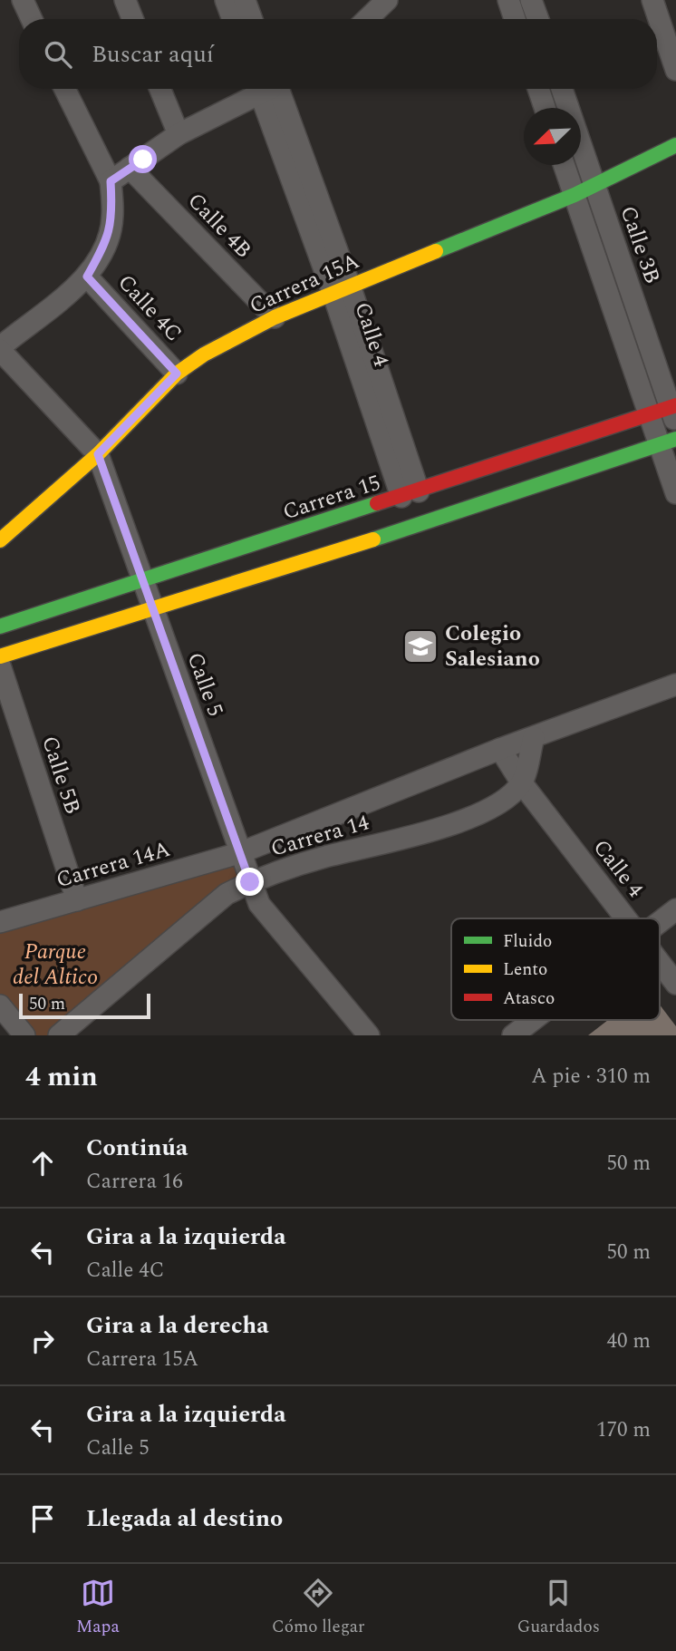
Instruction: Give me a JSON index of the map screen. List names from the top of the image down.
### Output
{
  "streets": {
    "main road": ["Carrera 15A", "Carrera 15"],
    "street": [
      "Calle 4B",
      "Calle 3B",
      "Calle 4C",
      "Calle 4",
      "Calle 5",
      "Calle 5B",
      "Carrera 14",
      "Carrera 14A"
    ]
  },
  "crossings": [
    ["Calle 4B", "Carrera 15A"],
    ["Calle 3B", "Carrera 15A"],
    ["Calle 3B", "Carrera 15"],
    ["Carrera 15A", "Calle 4C"],
    ["Carrera 15A", "Calle 4"],
    ["Carrera 15A", "Calle 5"],
    ["Calle 4", "Carrera 15"],
    ["Calle 4", "Carrera 14"],
    ["Carrera 15", "Calle 5"],
    ["Calle 5", "Carrera 14"],
    ["Calle 5", "Carrera 14A"],
    ["Calle 5B", "Carrera 14A"],
    ["Carrera 14", "Carrera 14A"]
  ],
  "parks": ["Parque del Altico"],
  "places": {
    "school or university": ["Colegio Salesiano"]
  },
  "legend": ["Fluido", "Lento", "Atasco"],
  "scale_bar": "50 m",
  "north": "bottom left",
  "page": {
    "search": "Buscar aquí",
    "scale": "50 m",
    "heading": ["4 min", "A pie · 310 m"],
    "list": [
      ["Continúa", "Carrera 16", "50 m"],
      ["Gira a la izquierda", "Calle 4C", "50 m"],
      ["Gira a la derecha", "Carrera 15A", "40 m"],
      ["Gira a la izquierda", "Calle 5", "170 m"],
      "Llegada al destino"
    ],
    "nav": ["Mapa", "Cómo llegar", "Guardados"]
  }
}
